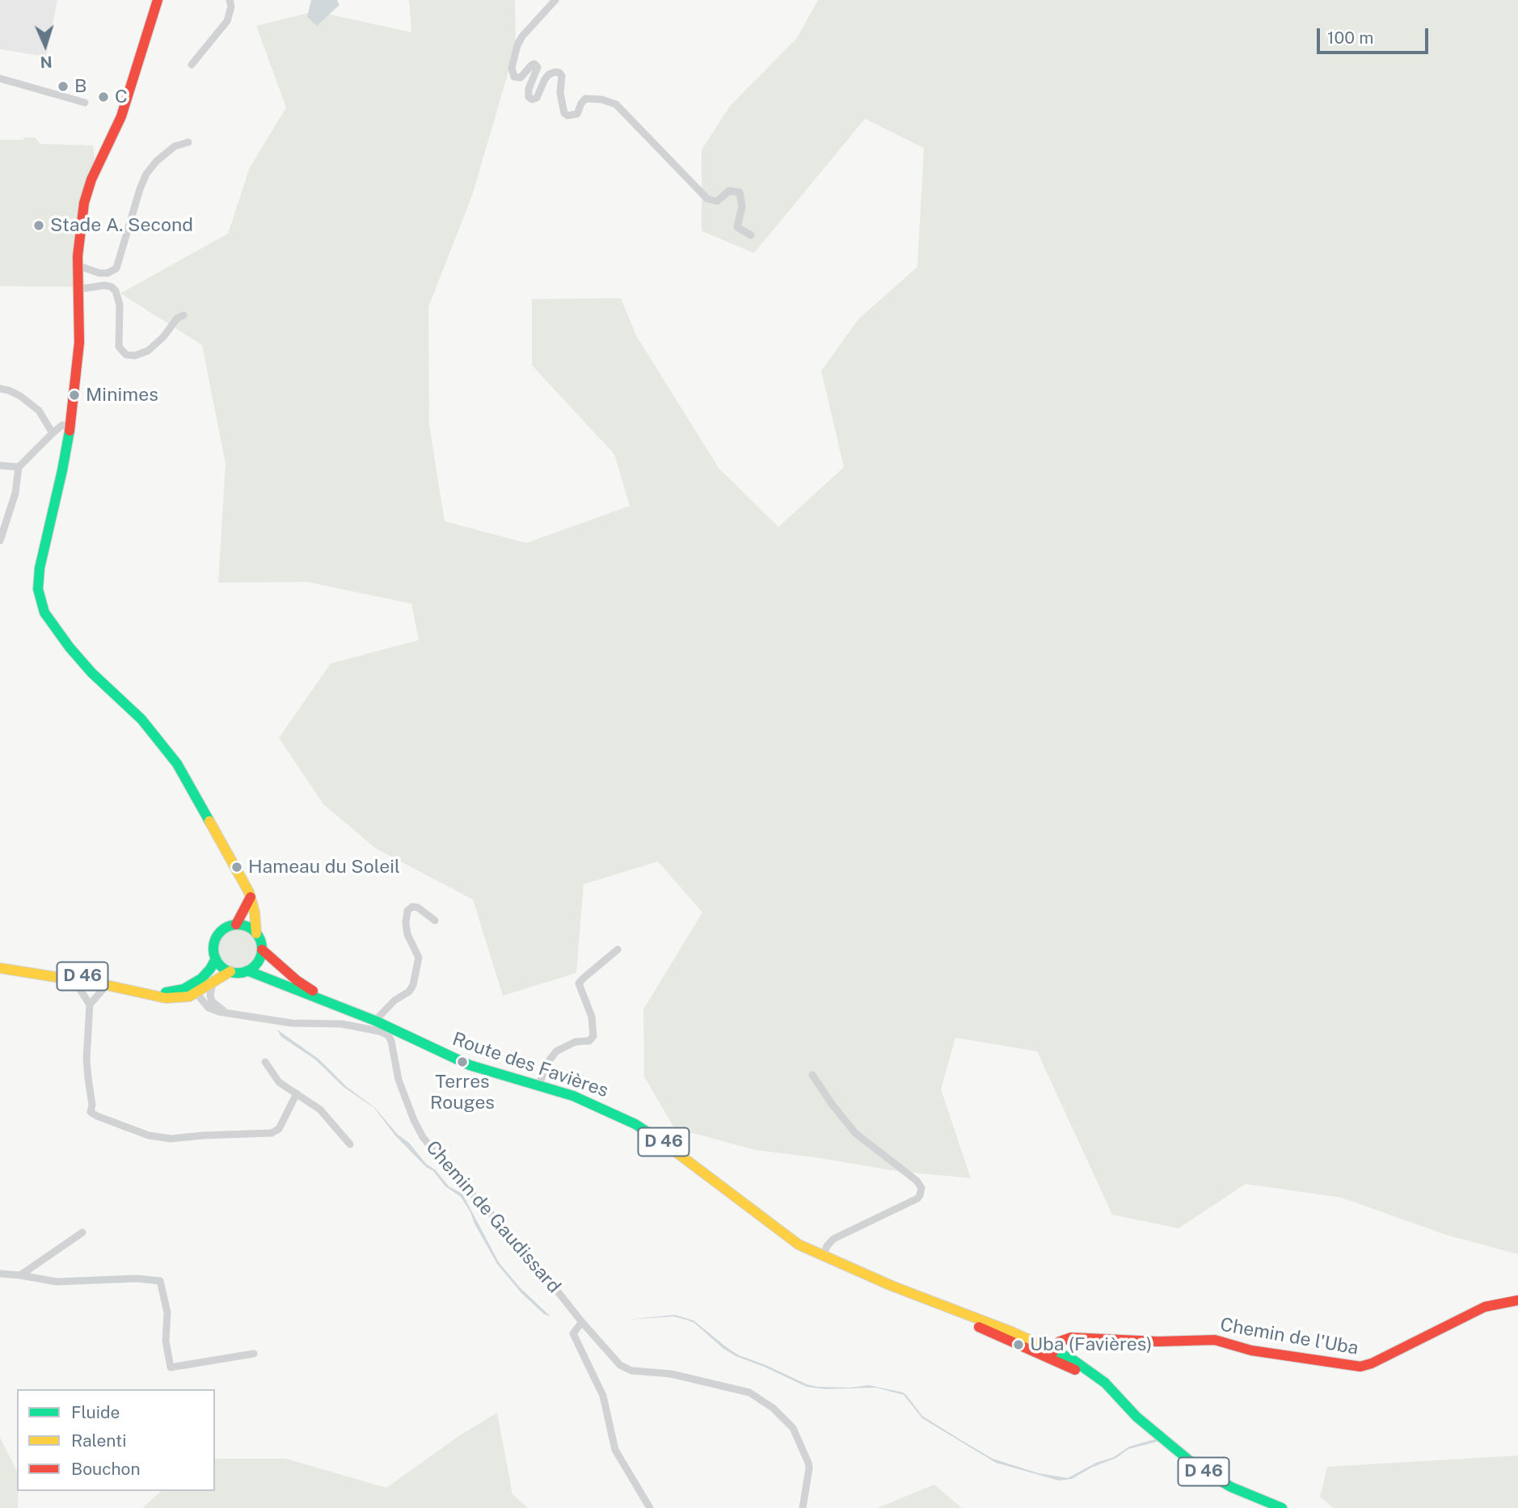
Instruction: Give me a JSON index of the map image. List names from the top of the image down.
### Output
{
  "streets": {
    "main road": ["D 46", "Route des Favières", "Chemin de l'Uba"],
    "street": ["Chemin de Gaudissard"]
  },
  "crossings": [
    ["D 46", "Route des Favières"],
    ["D 46", "Chemin de l'Uba"],
    ["Route des Favières", "Chemin de l'Uba"]
  ],
  "places": [
    "B",
    "C",
    "Stade A. Second",
    "Minimes",
    "Hameau du Soleil",
    "Terres Rouges",
    "Uba (Favières)"
  ],
  "legend": ["Fluide", "Ralenti", "Bouchon"],
  "scale_bar": "100 m",
  "north": "bottom"
}
